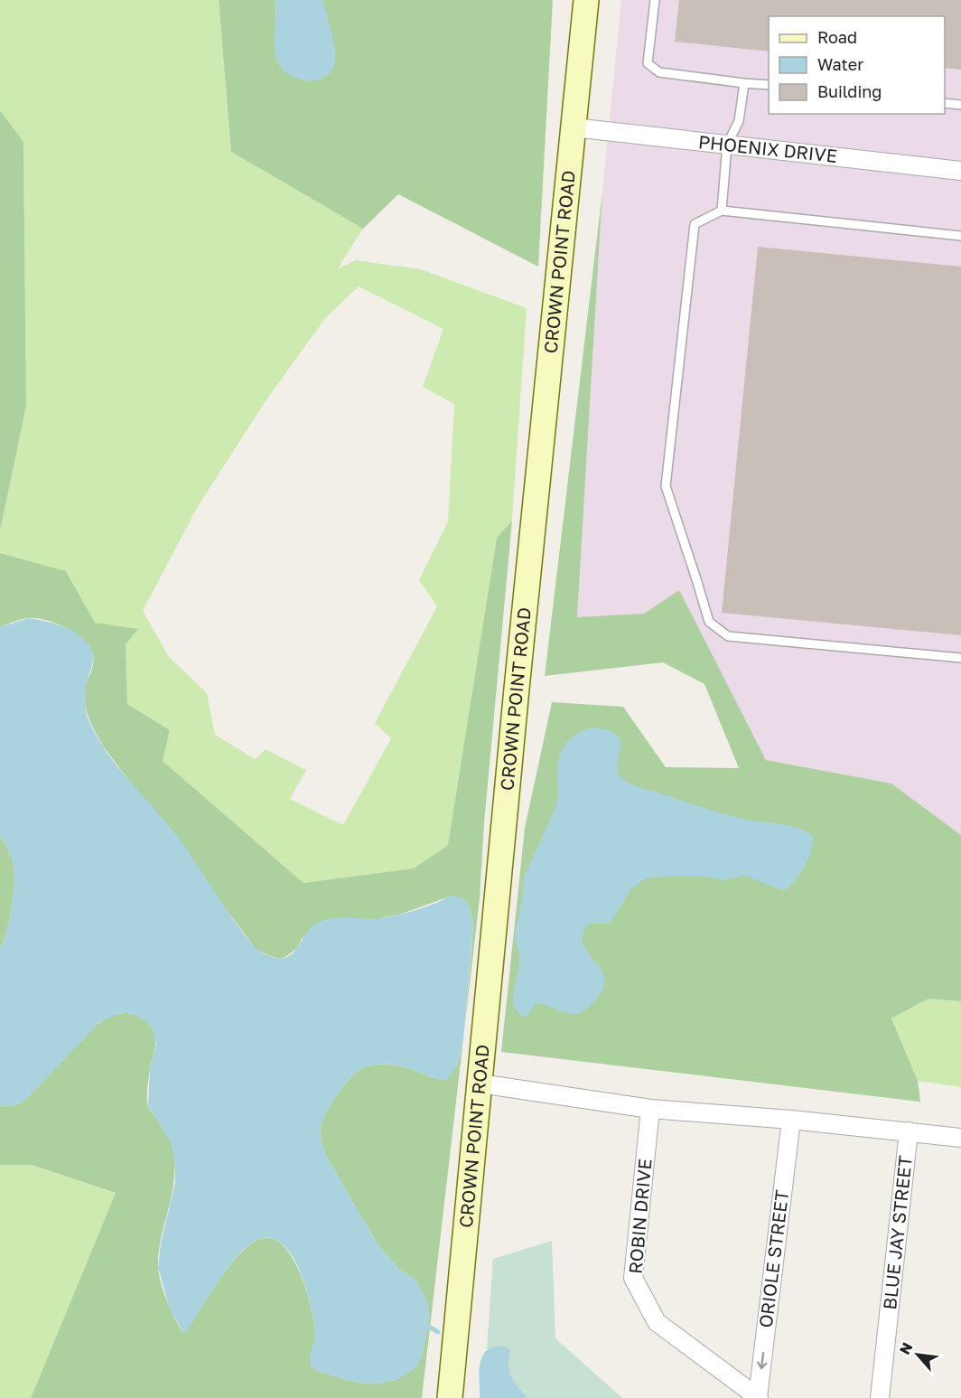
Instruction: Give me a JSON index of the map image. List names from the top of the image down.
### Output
{
  "streets": {
    "main road": ["CROWN POINT ROAD"],
    "street": [
      "PHOENIX DRIVE",
      "ROBIN DRIVE",
      "BLUE JAY STREET",
      "ORIOLE STREET"
    ]
  },
  "crossings": [
    ["PHOENIX DRIVE", "CROWN POINT ROAD"],
    ["ROBIN DRIVE", "ORIOLE STREET"]
  ],
  "one_way": ["ORIOLE STREET"],
  "legend": ["Road", "Water", "Building"],
  "north": "top left"
}
